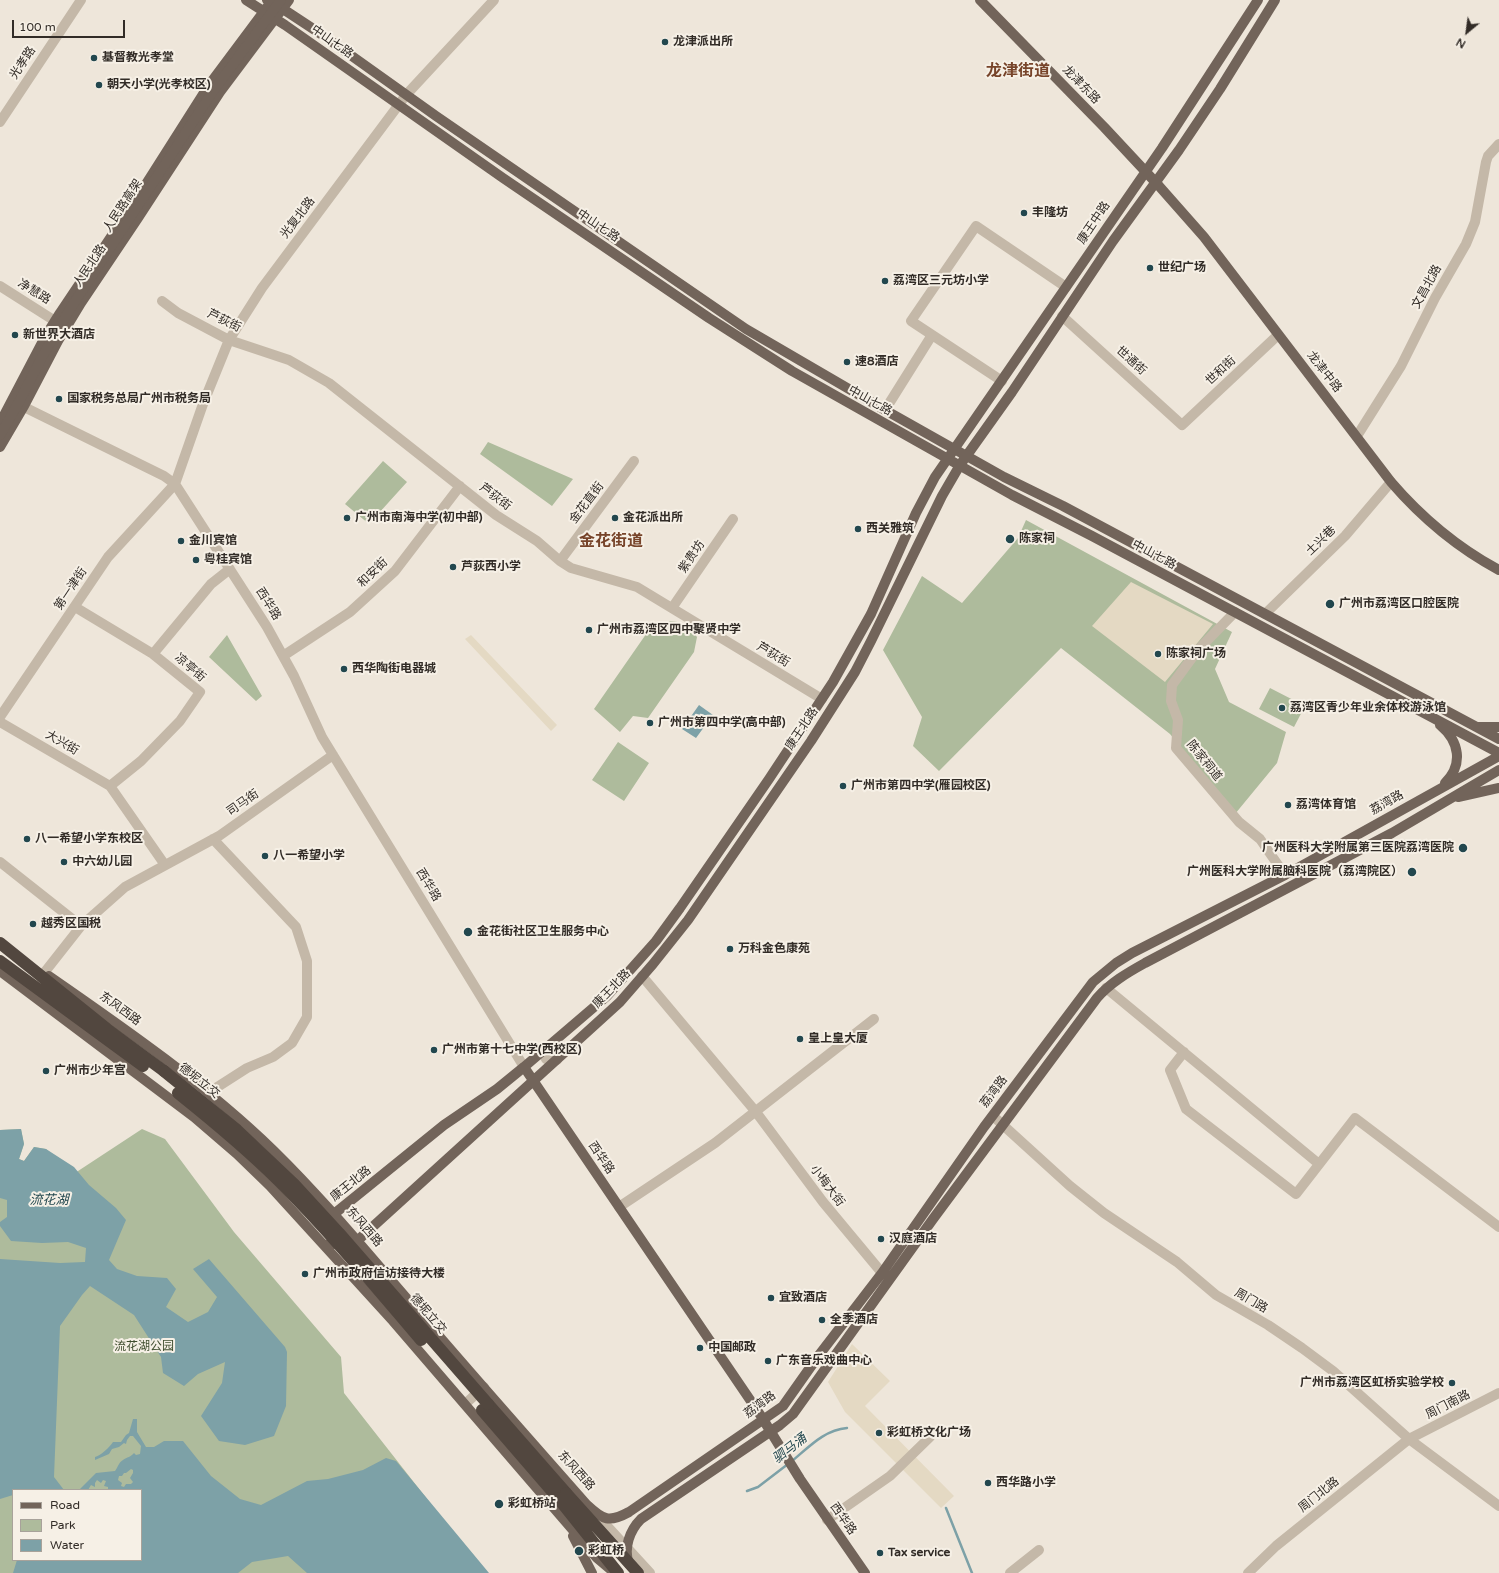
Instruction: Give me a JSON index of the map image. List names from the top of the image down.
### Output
{
  "streets": {
    "highway": ["东风西路", "德坭立交"],
    "main road": [
      "中山七路",
      "龙津东路",
      "人民路高架",
      "康王中路",
      "人民北路",
      "龙津中路",
      "西华路",
      "康王北路",
      "荔湾路"
    ],
    "street": [
      "光孝路",
      "光复北路",
      "文昌北路",
      "净慧路",
      "芦荻街",
      "世通街",
      "世和街",
      "金花直街",
      "土兴巷",
      "紫贵坊",
      "和安街",
      "第一津街",
      "凉亭街",
      "大兴街",
      "陈家祠道",
      "司马街",
      "小梅大街",
      "周门路",
      "周门南路",
      "周门北路"
    ]
  },
  "crossings": [
    ["中山七路", "人民路高架"],
    ["中山七路", "光复北路"],
    ["中山七路", "康王中路"],
    ["中山七路", "人民北路"],
    ["中山七路", "土兴巷"],
    ["中山七路", "康王北路"],
    ["中山七路", "陈家祠道"],
    ["龙津东路", "康王中路"],
    ["龙津东路", "龙津中路"],
    ["人民路高架", "人民北路"],
    ["光复北路", "芦荻街"],
    ["光复北路", "第一津街"],
    ["光复北路", "西华路"],
    ["康王中路", "龙津中路"],
    ["康王中路", "康王北路"],
    ["人民北路", "净慧路"],
    ["人民北路", "西华路"],
    ["文昌北路", "龙津中路"],
    ["芦荻街", "金花直街"],
    ["芦荻街", "紫贵坊"],
    ["芦荻街", "和安街"],
    ["芦荻街", "康王北路"],
    ["世通街", "世和街"],
    ["世和街", "龙津中路"],
    ["龙津中路", "土兴巷"],
    ["和安街", "西华路"],
    ["第一津街", "西华路"],
    ["第一津街", "凉亭街"],
    ["西华路", "康王北路"],
    ["西华路", "司马街"],
    ["西华路", "荔湾路"],
    ["凉亭街", "大兴街"],
    ["康王北路", "东风西路"],
    ["康王北路", "小梅大街"],
    ["陈家祠道", "荔湾路"],
    ["司马街", "东风西路"],
    ["荔湾路", "东风西路"],
    ["荔湾路", "小梅大街"],
    ["荔湾路", "周门路"],
    ["东风西路", "德坭立交"],
    ["周门路", "周门南路"],
    ["周门路", "周门北路"],
    ["周门南路", "周门北路"]
  ],
  "districts": ["龙津街道", "金花街道"],
  "water": ["流花湖", "驷马涌"],
  "parks": ["流花湖公园"],
  "places": [
    "龙津派出所",
    "基督教光孝堂",
    "朝天小学(光孝校区)",
    "丰隆坊",
    "世纪广场",
    "荔湾区三元坊小学",
    "新世界大酒店",
    "速8酒店",
    "国家税务总局广州市税务局",
    "广州市南海中学(初中部)",
    "金花派出所",
    "西关雅筑",
    "陈家祠",
    "金川宾馆",
    "粤桂宾馆",
    "芦荻西小学",
    "广州市荔湾区口腔医院",
    "广州市荔湾区四中聚贤中学",
    "陈家祠广场",
    "西华陶街电器城",
    "荔湾区青少年业余体校游泳馆",
    "广州市第四中学(高中部)",
    "广州市第四中学(雁园校区)",
    "荔湾体育馆",
    "八一希望小学东校区",
    "广州医科大学附属第三医院荔湾医院",
    "八一希望小学",
    "中六幼儿园",
    "广州医科大学附属脑科医院（荔湾院区）",
    "越秀区国税",
    "金花街社区卫生服务中心",
    "万科金色康苑",
    "皇上皇大厦",
    "广州市第十七中学(西校区)",
    "广州市少年宫",
    "汉庭酒店",
    "广州市政府信访接待大楼",
    "宜致酒店",
    "全季酒店",
    "中国邮政",
    "广东音乐戏曲中心",
    "广州市荔湾区虹桥实验学校",
    "彩虹桥文化广场",
    "西华路小学",
    "彩虹桥站",
    "彩虹桥",
    "Tax service"
  ],
  "legend": ["Road", "Park", "Water"],
  "scale_bar": "100 m",
  "north": "bottom left"
}
